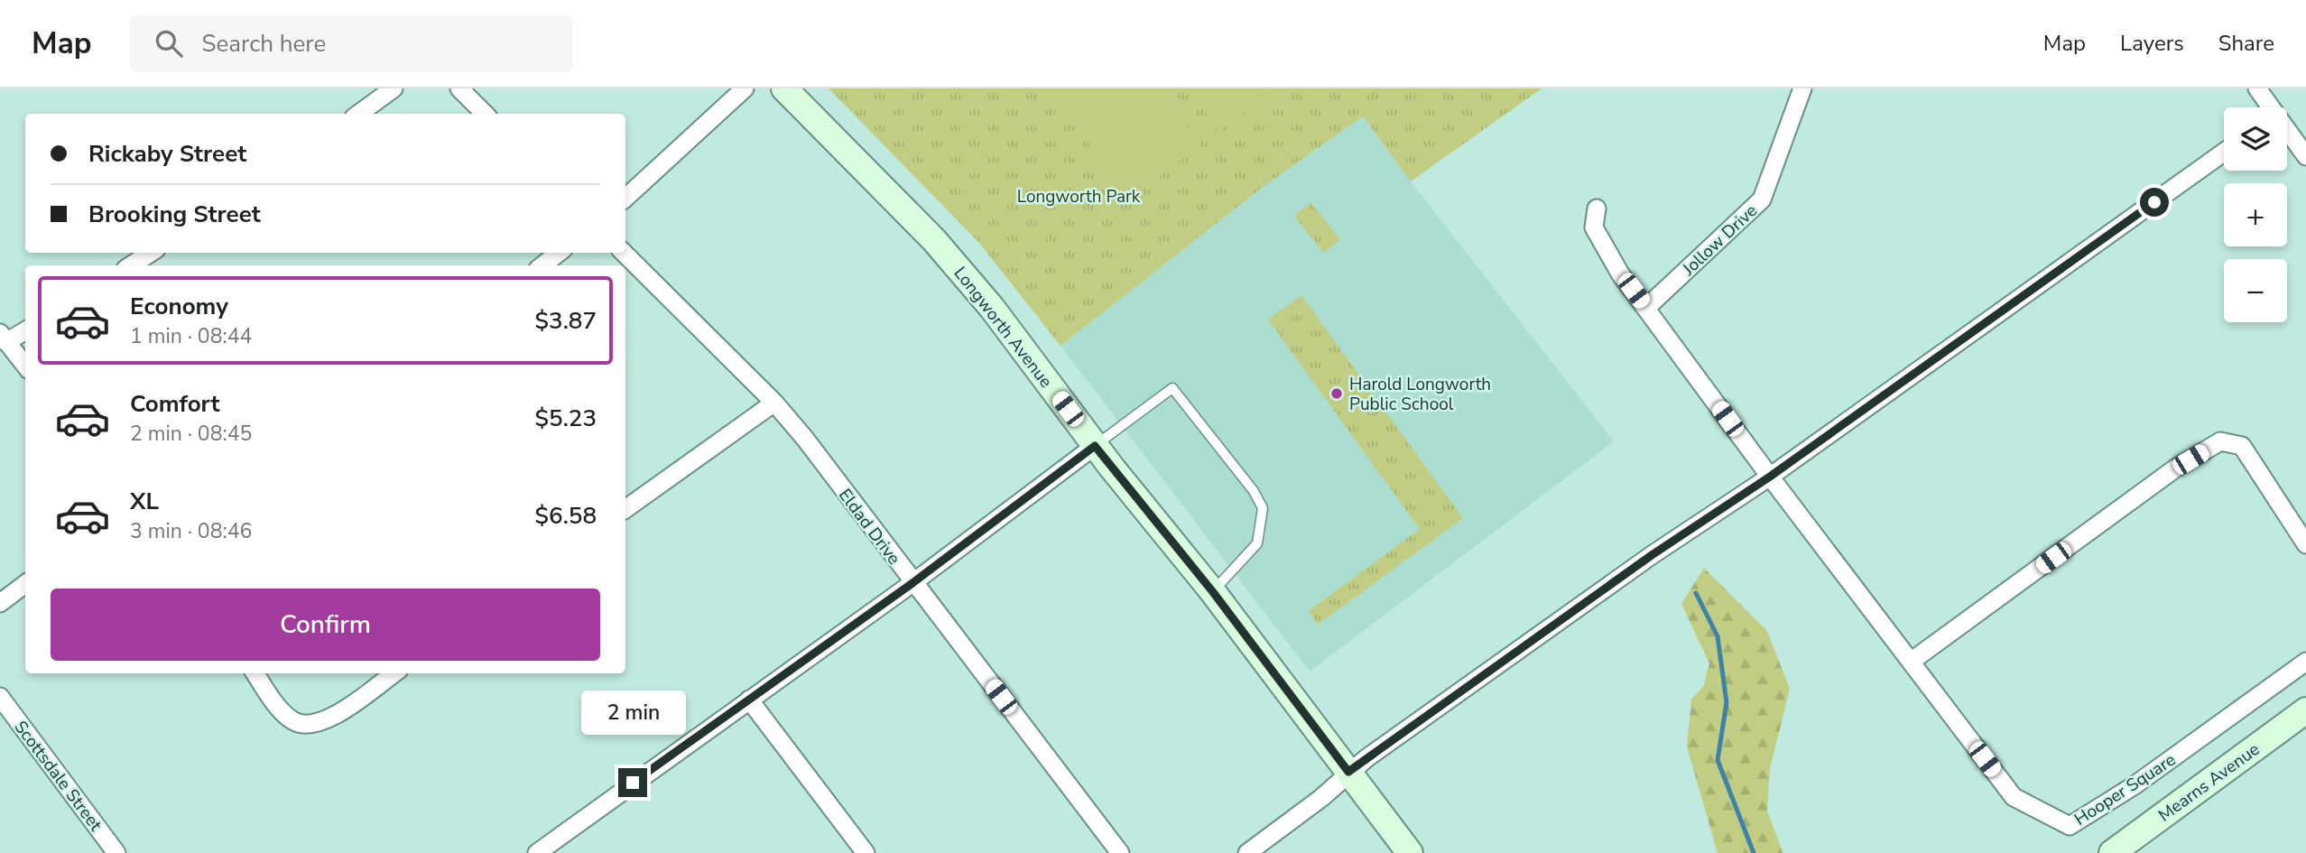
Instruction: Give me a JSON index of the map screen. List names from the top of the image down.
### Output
{
  "streets": {
    "street": [
      "Jollow Drive",
      "Longworth Avenue",
      "Eldad Drive",
      "Scottsdale Street",
      "Mearns Avenue",
      "Hooper Square"
    ]
  },
  "crossings": [
    ["Jollow Drive", "Hooper Square"]
  ],
  "parks": ["Longworth Park"],
  "places": ["Harold Longworth Public School"],
  "page": {
    "header": "Map",
    "search": "Search here",
    "nav": ["Map", "Layers", "Share"],
    "map_buttons": ["+", "−"],
    "banner": ["Rickaby Street", "Brooking Street"],
    "list": [
      {
        "name": "Economy",
        "note": "1 min · 08:44",
        "value": "$3.87"
      },
      {
        "name": "Comfort",
        "note": "2 min · 08:45",
        "value": "$5.23"
      },
      {
        "name": "XL",
        "note": "3 min · 08:46",
        "value": "$6.58"
      }
    ],
    "buttons": "Confirm",
    "bubble": "2 min"
  }
}
